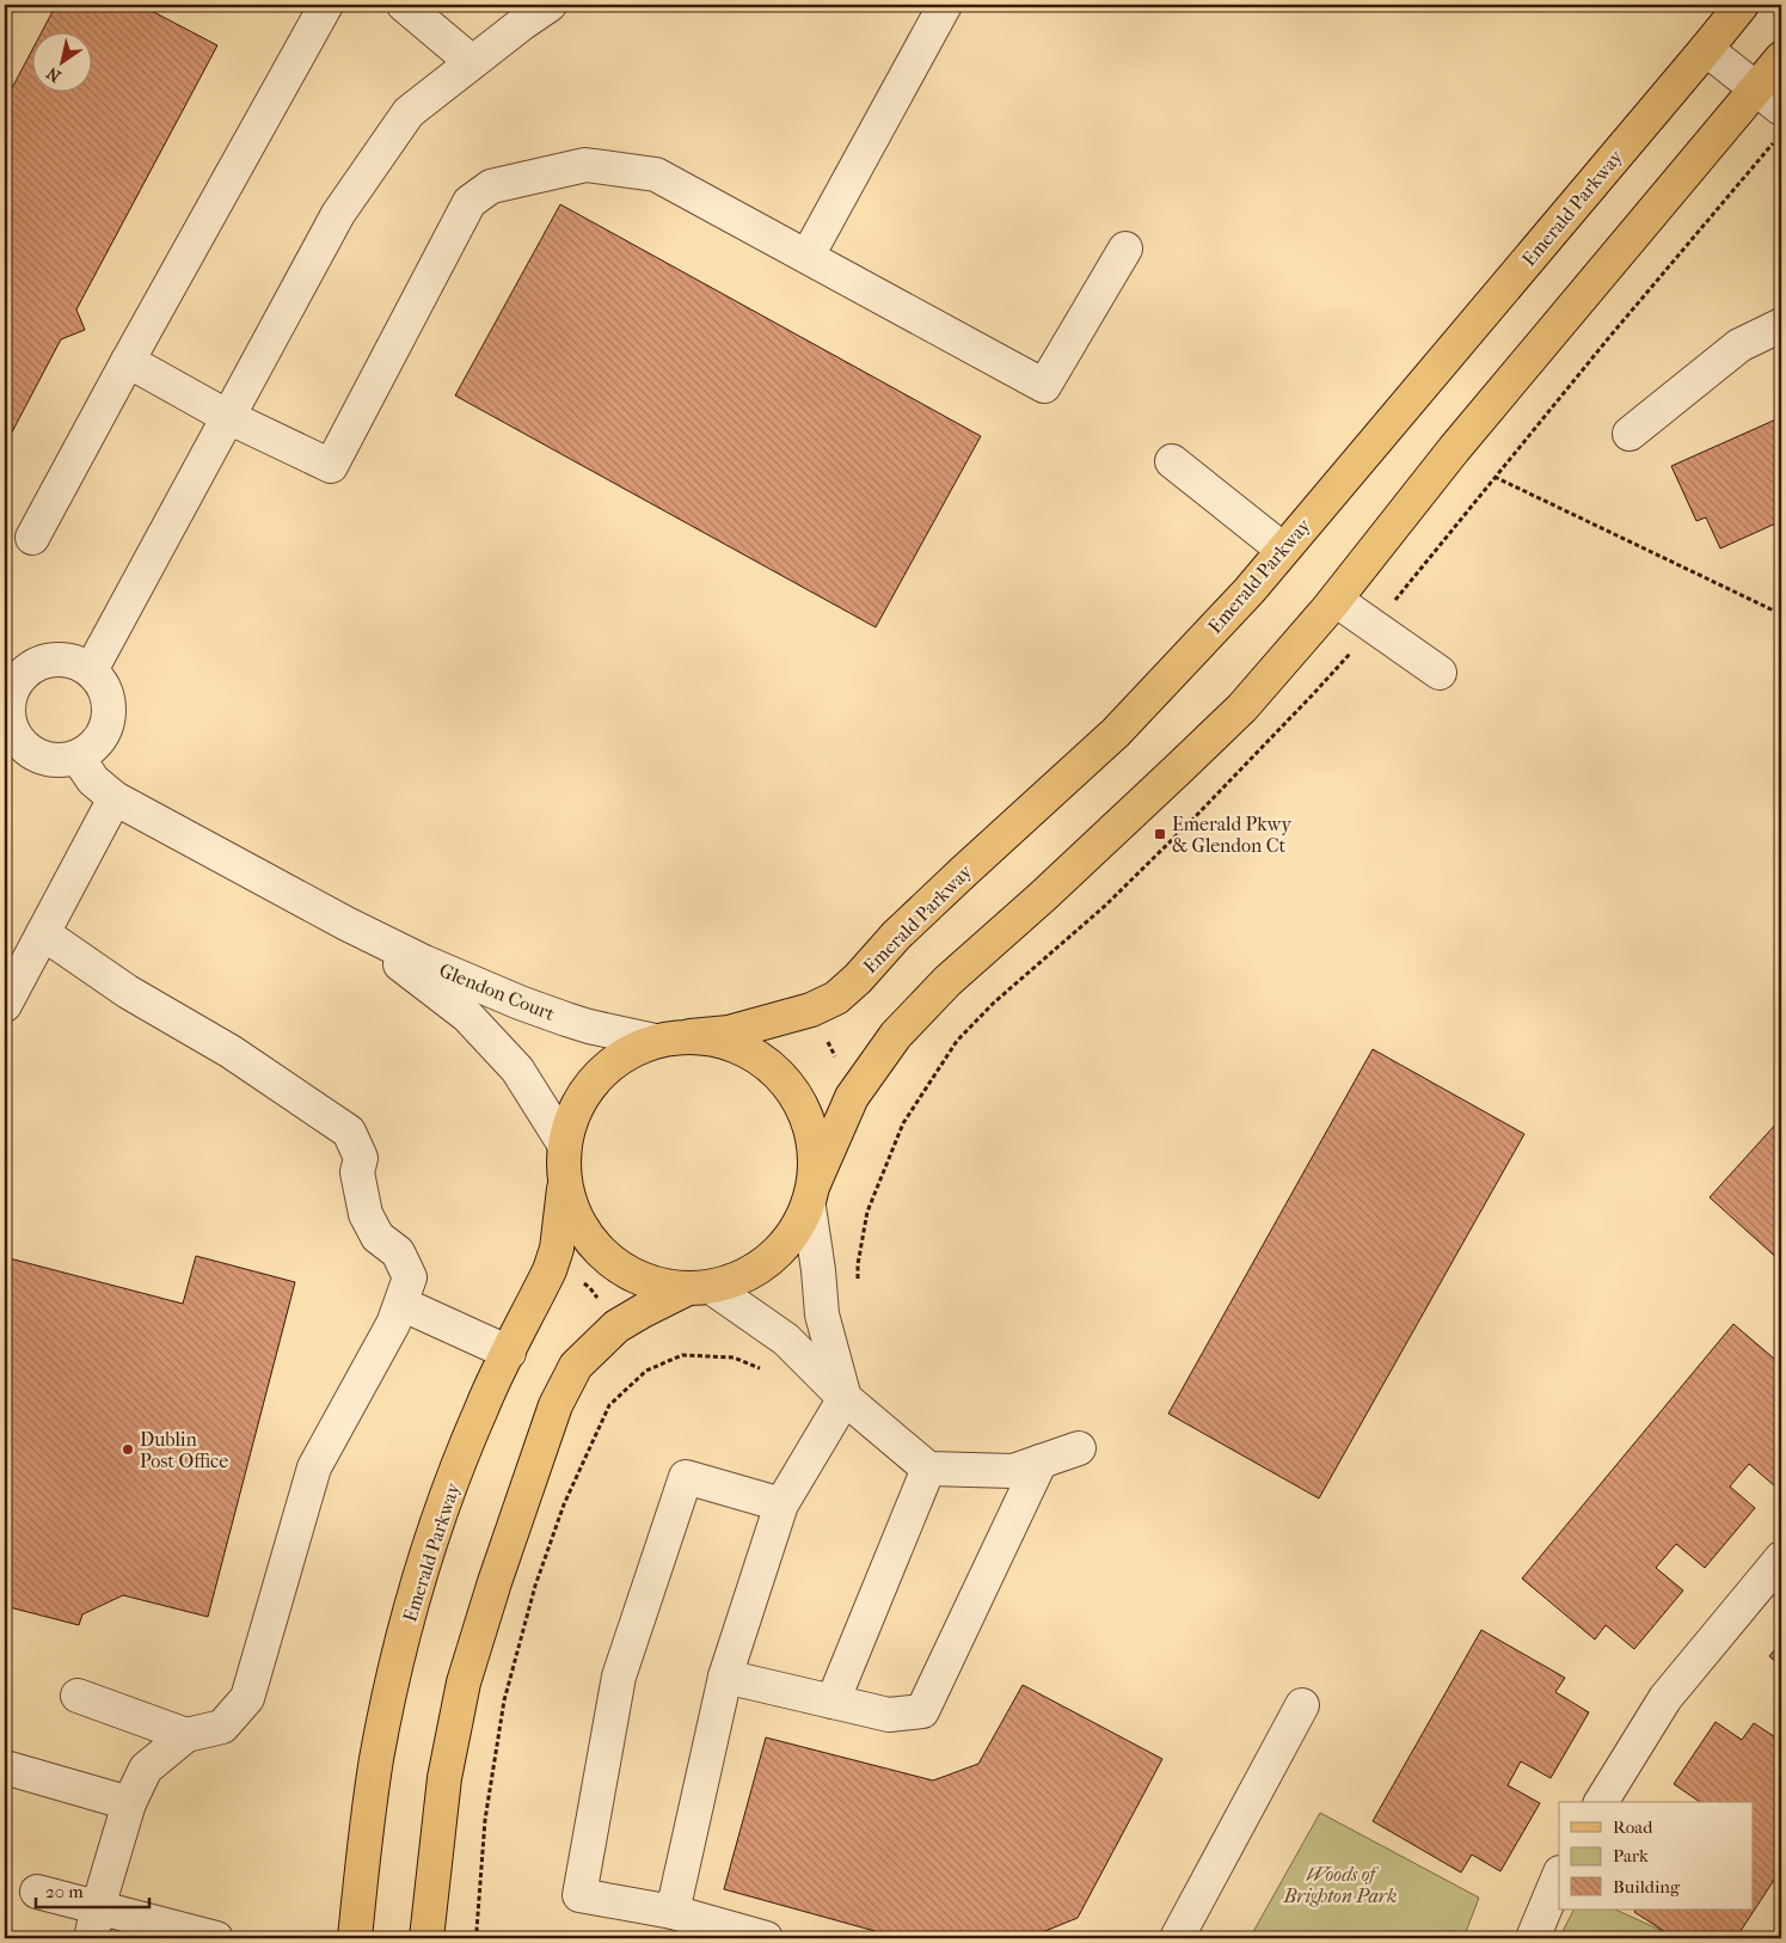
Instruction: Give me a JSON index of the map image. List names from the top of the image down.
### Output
{
  "streets": {
    "main road": ["Emerald Parkway"],
    "street": ["Glendon Court"]
  },
  "crossings": [
    ["Emerald Parkway", "Glendon Court"]
  ],
  "parks": ["Woods of Brighton Park"],
  "places": {
    "transit": ["Emerald Pkwy & Glendon Ct"],
    "other": ["Dublin Post Office"]
  },
  "legend": ["Road", "Park", "Building"],
  "scale_bar": "20 m",
  "north": "bottom left"
}
